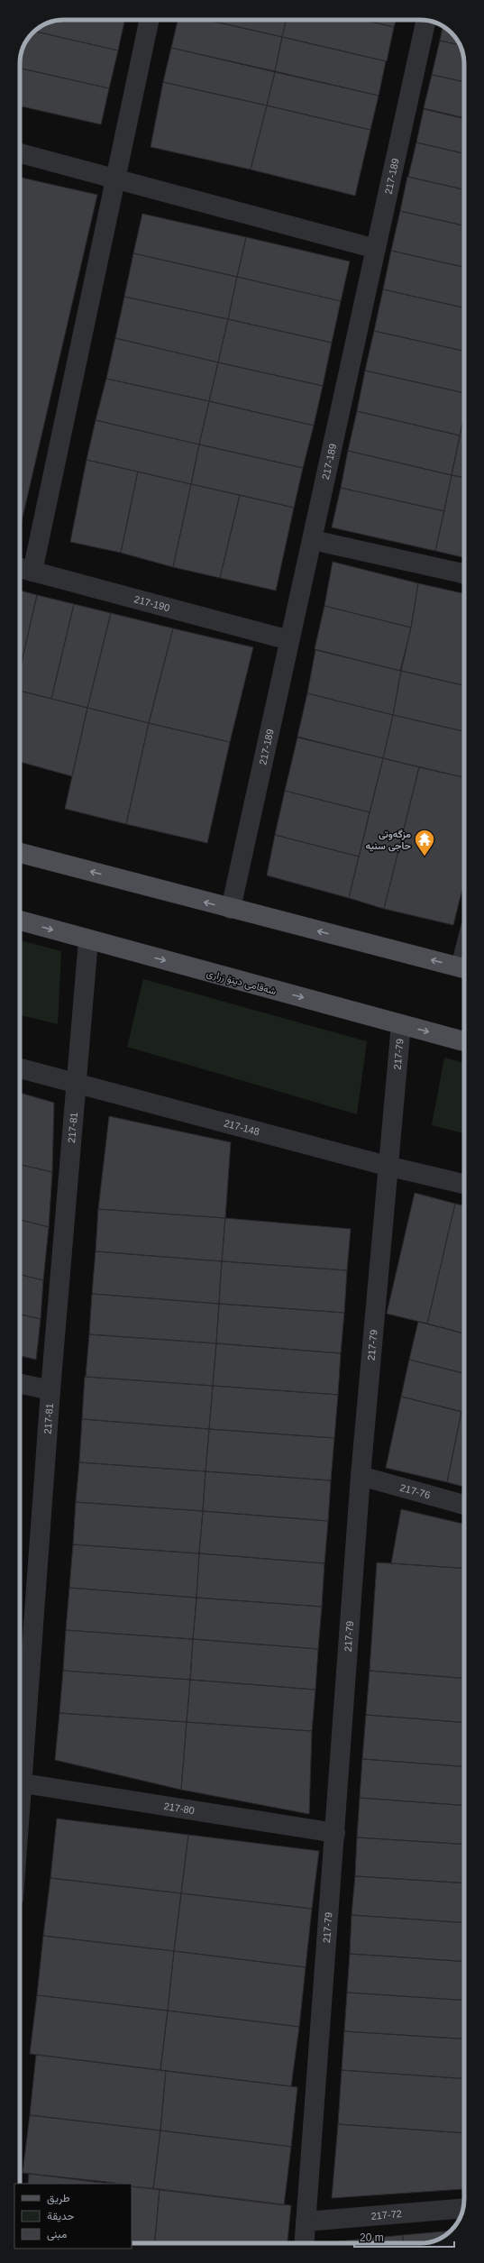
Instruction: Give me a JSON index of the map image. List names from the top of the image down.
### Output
{
  "streets": {
    "main road": ["شەقامی دینۆ زراری"],
    "street": [
      "217-189",
      "217-190",
      "217-79",
      "217-148",
      "217-81",
      "217-76",
      "217-80",
      "217-72"
    ]
  },
  "crossings": [
    ["217-189", "217-190"],
    ["شەقامی دینۆ زراری", "217-79"],
    ["شەقامی دینۆ زراری", "217-81"],
    ["217-79", "217-148"],
    ["217-79", "217-76"],
    ["217-79", "217-80"],
    ["217-79", "217-72"],
    ["217-148", "217-81"],
    ["217-81", "217-80"]
  ],
  "places": {
    "temple": ["مزگەوتی حاجی سنیە"]
  },
  "legend": ["طريق", "حديقة", "مبنى"],
  "scale_bar": "20 m"
}
